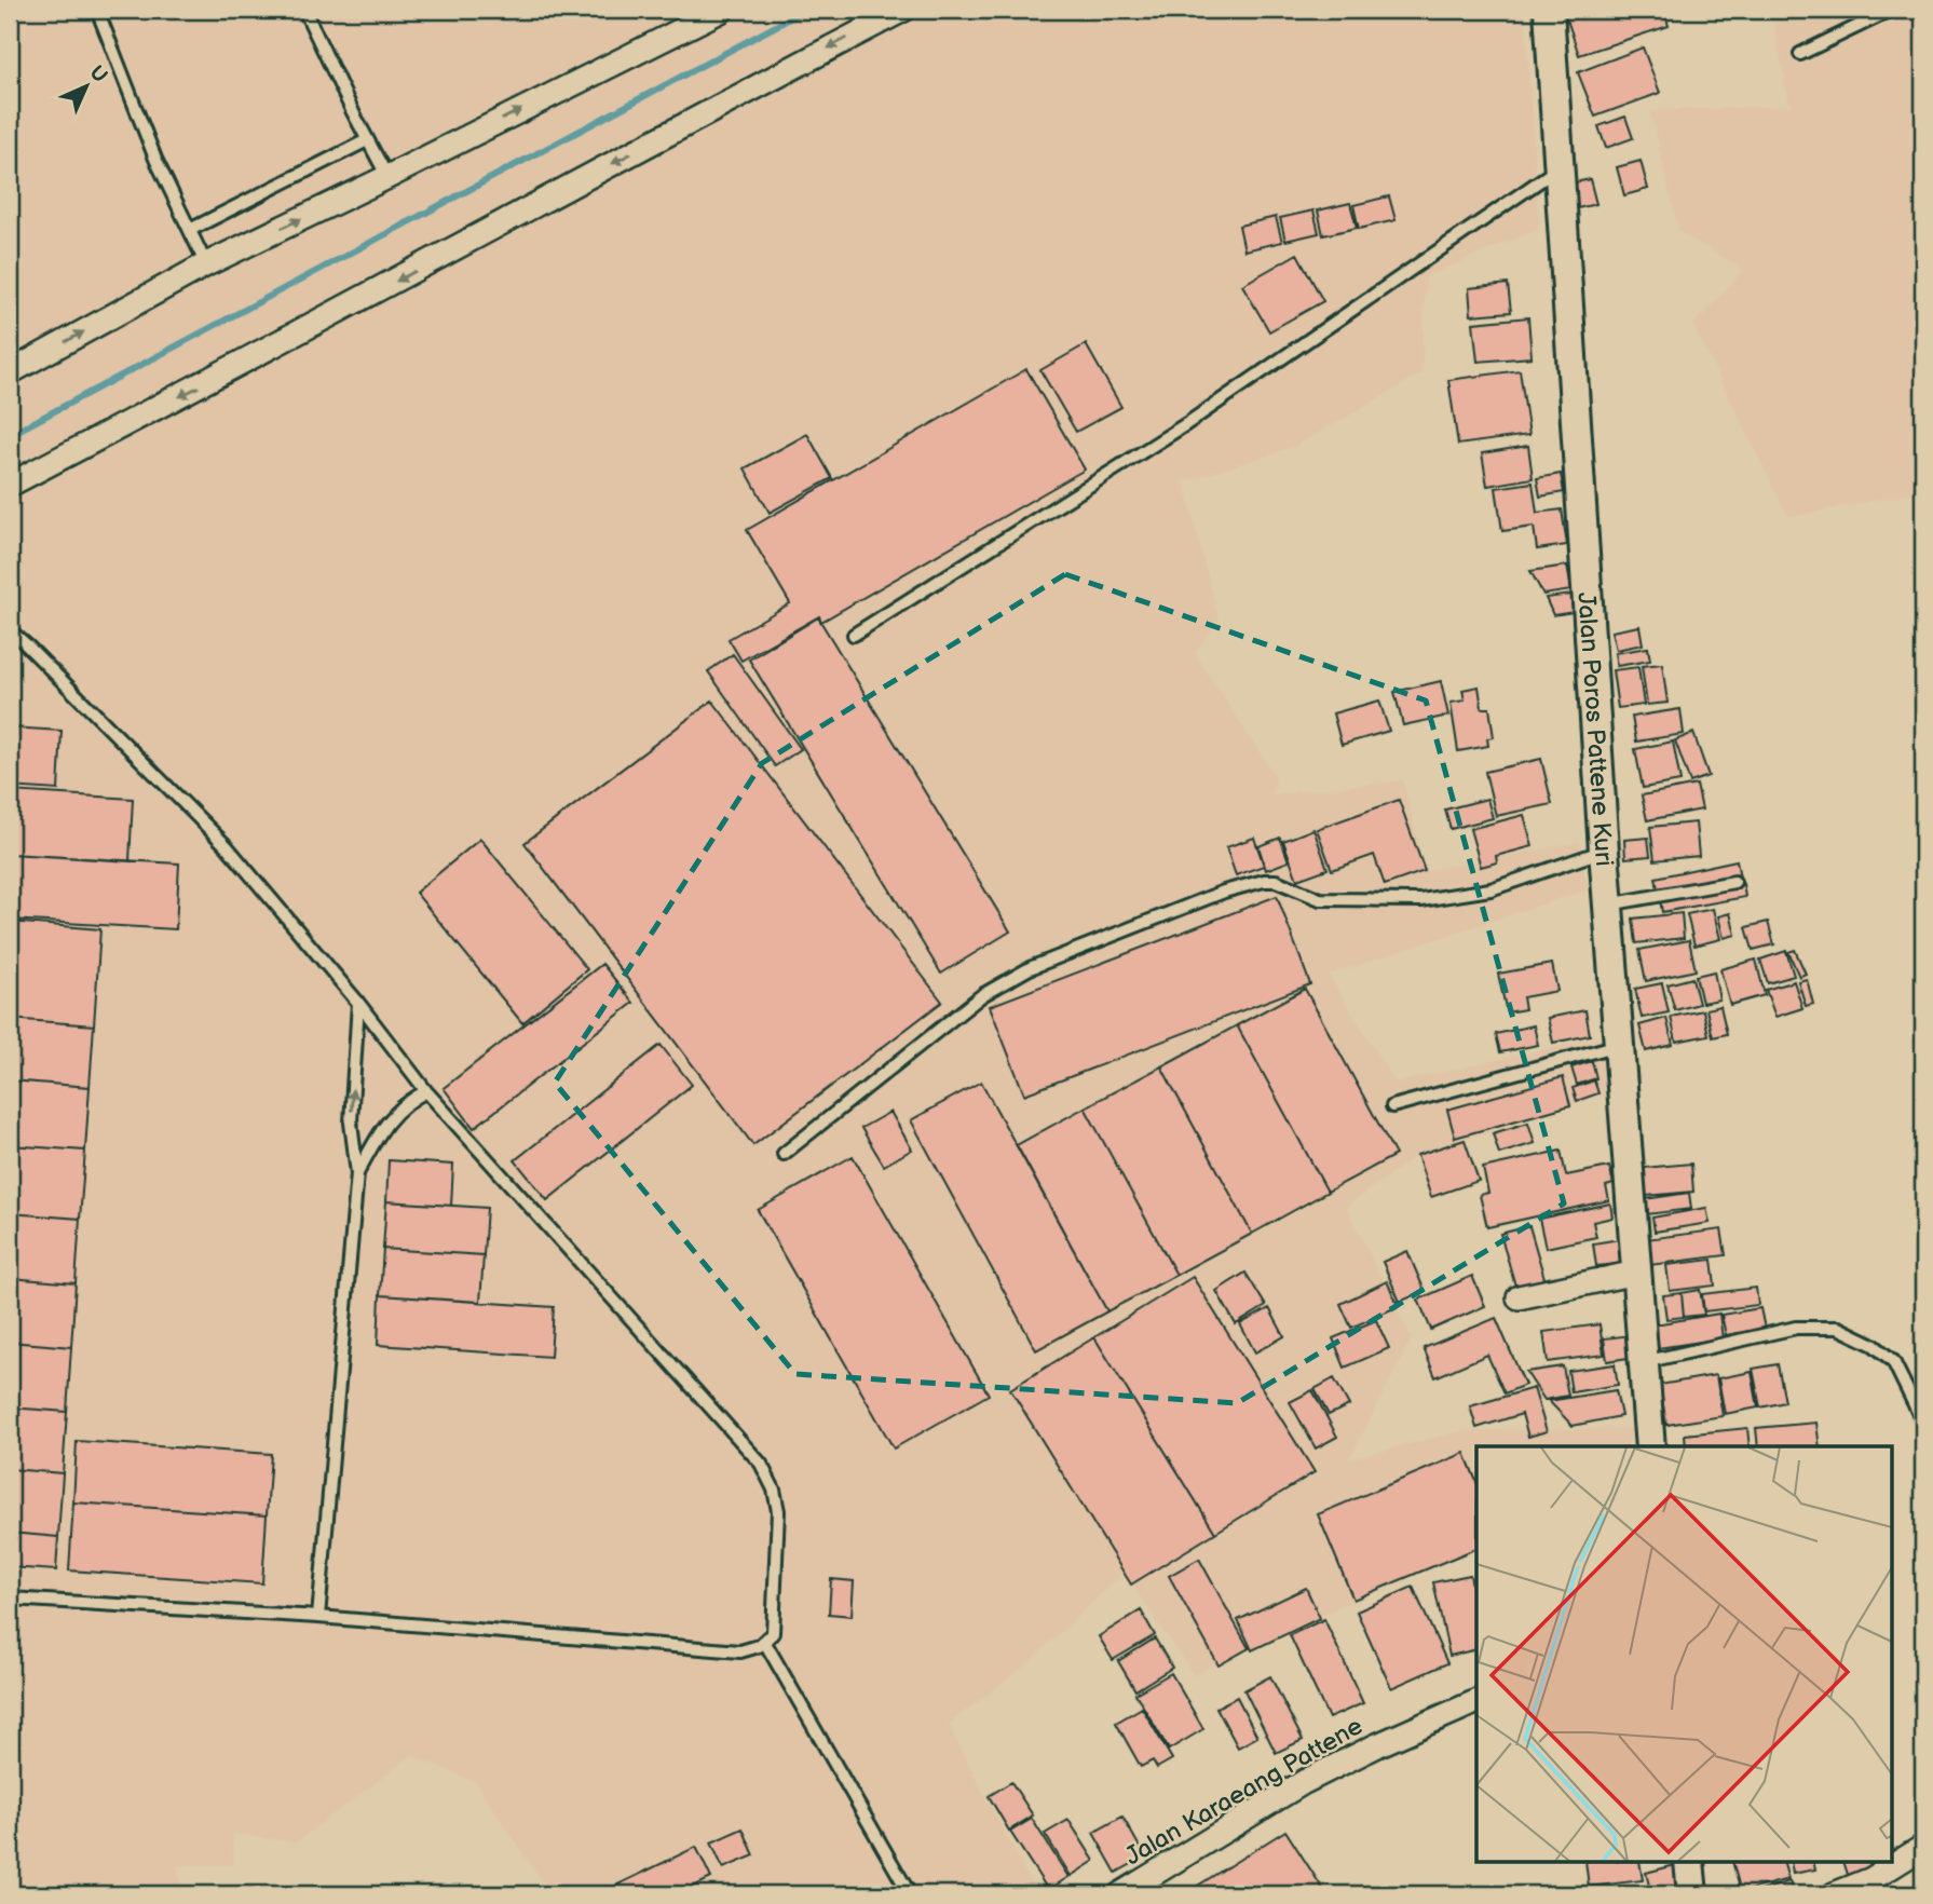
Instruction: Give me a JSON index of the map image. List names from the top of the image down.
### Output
{
  "streets": {
    "street": ["Jalan Poros Pattene Kuri", "Jalan Karaeang Pattene"]
  },
  "north": "top right"
}
